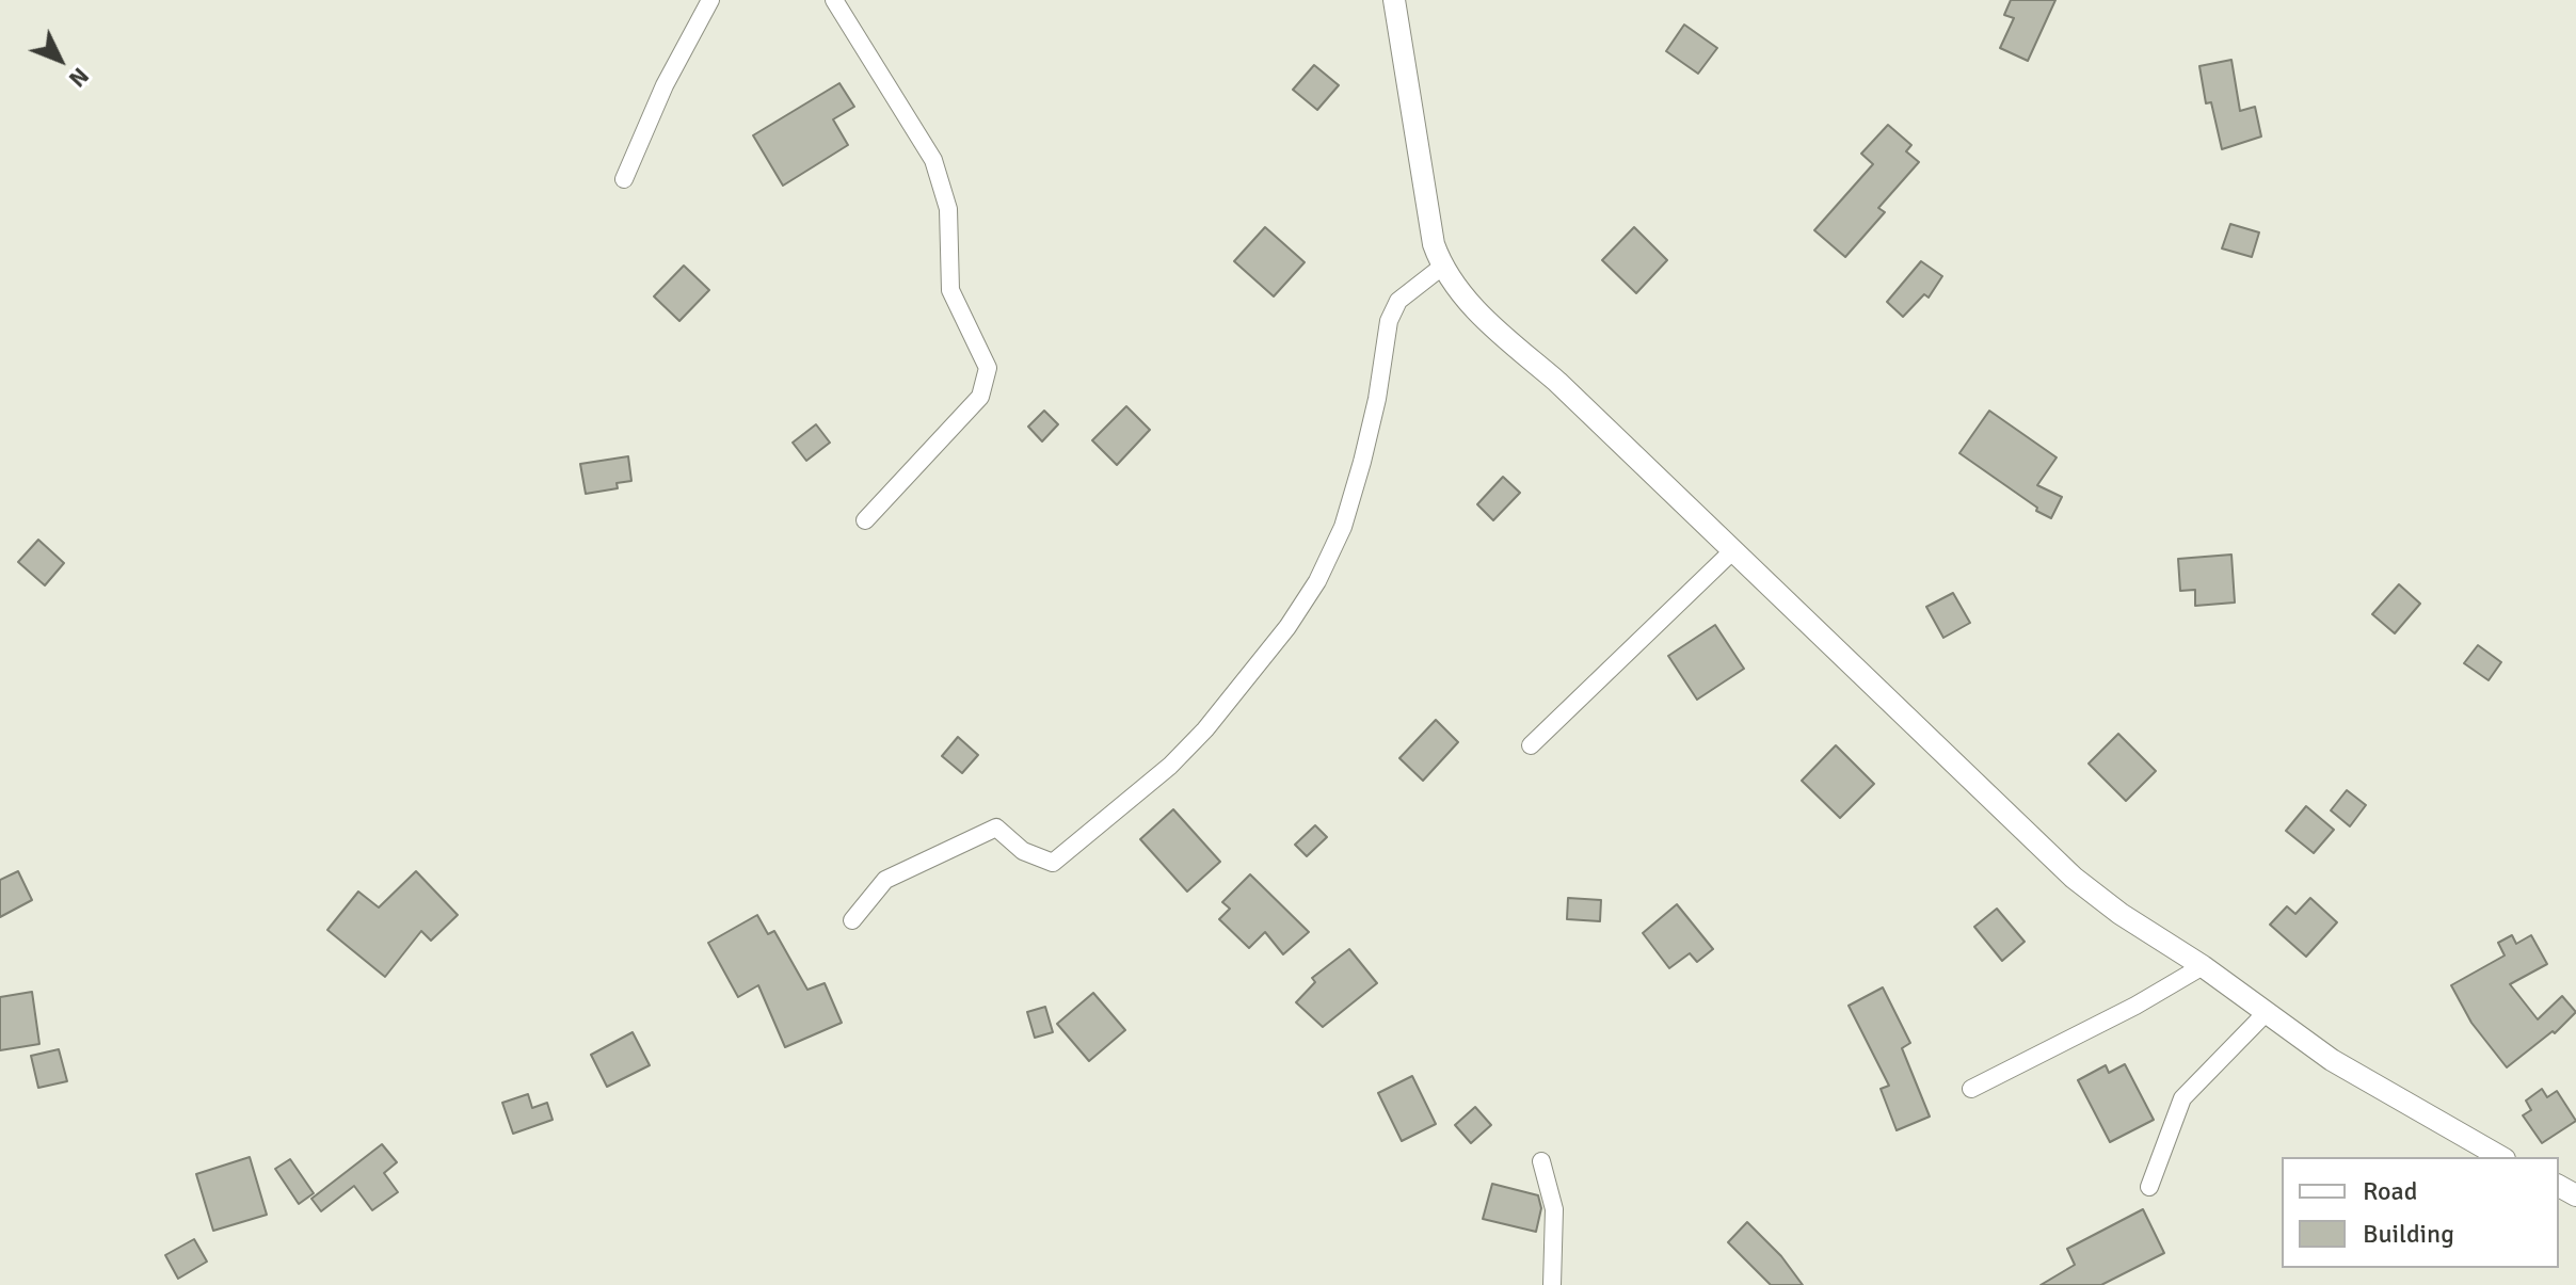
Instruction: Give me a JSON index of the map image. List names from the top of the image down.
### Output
{
  "legend": ["Road", "Building"],
  "north": "bottom right"
}
